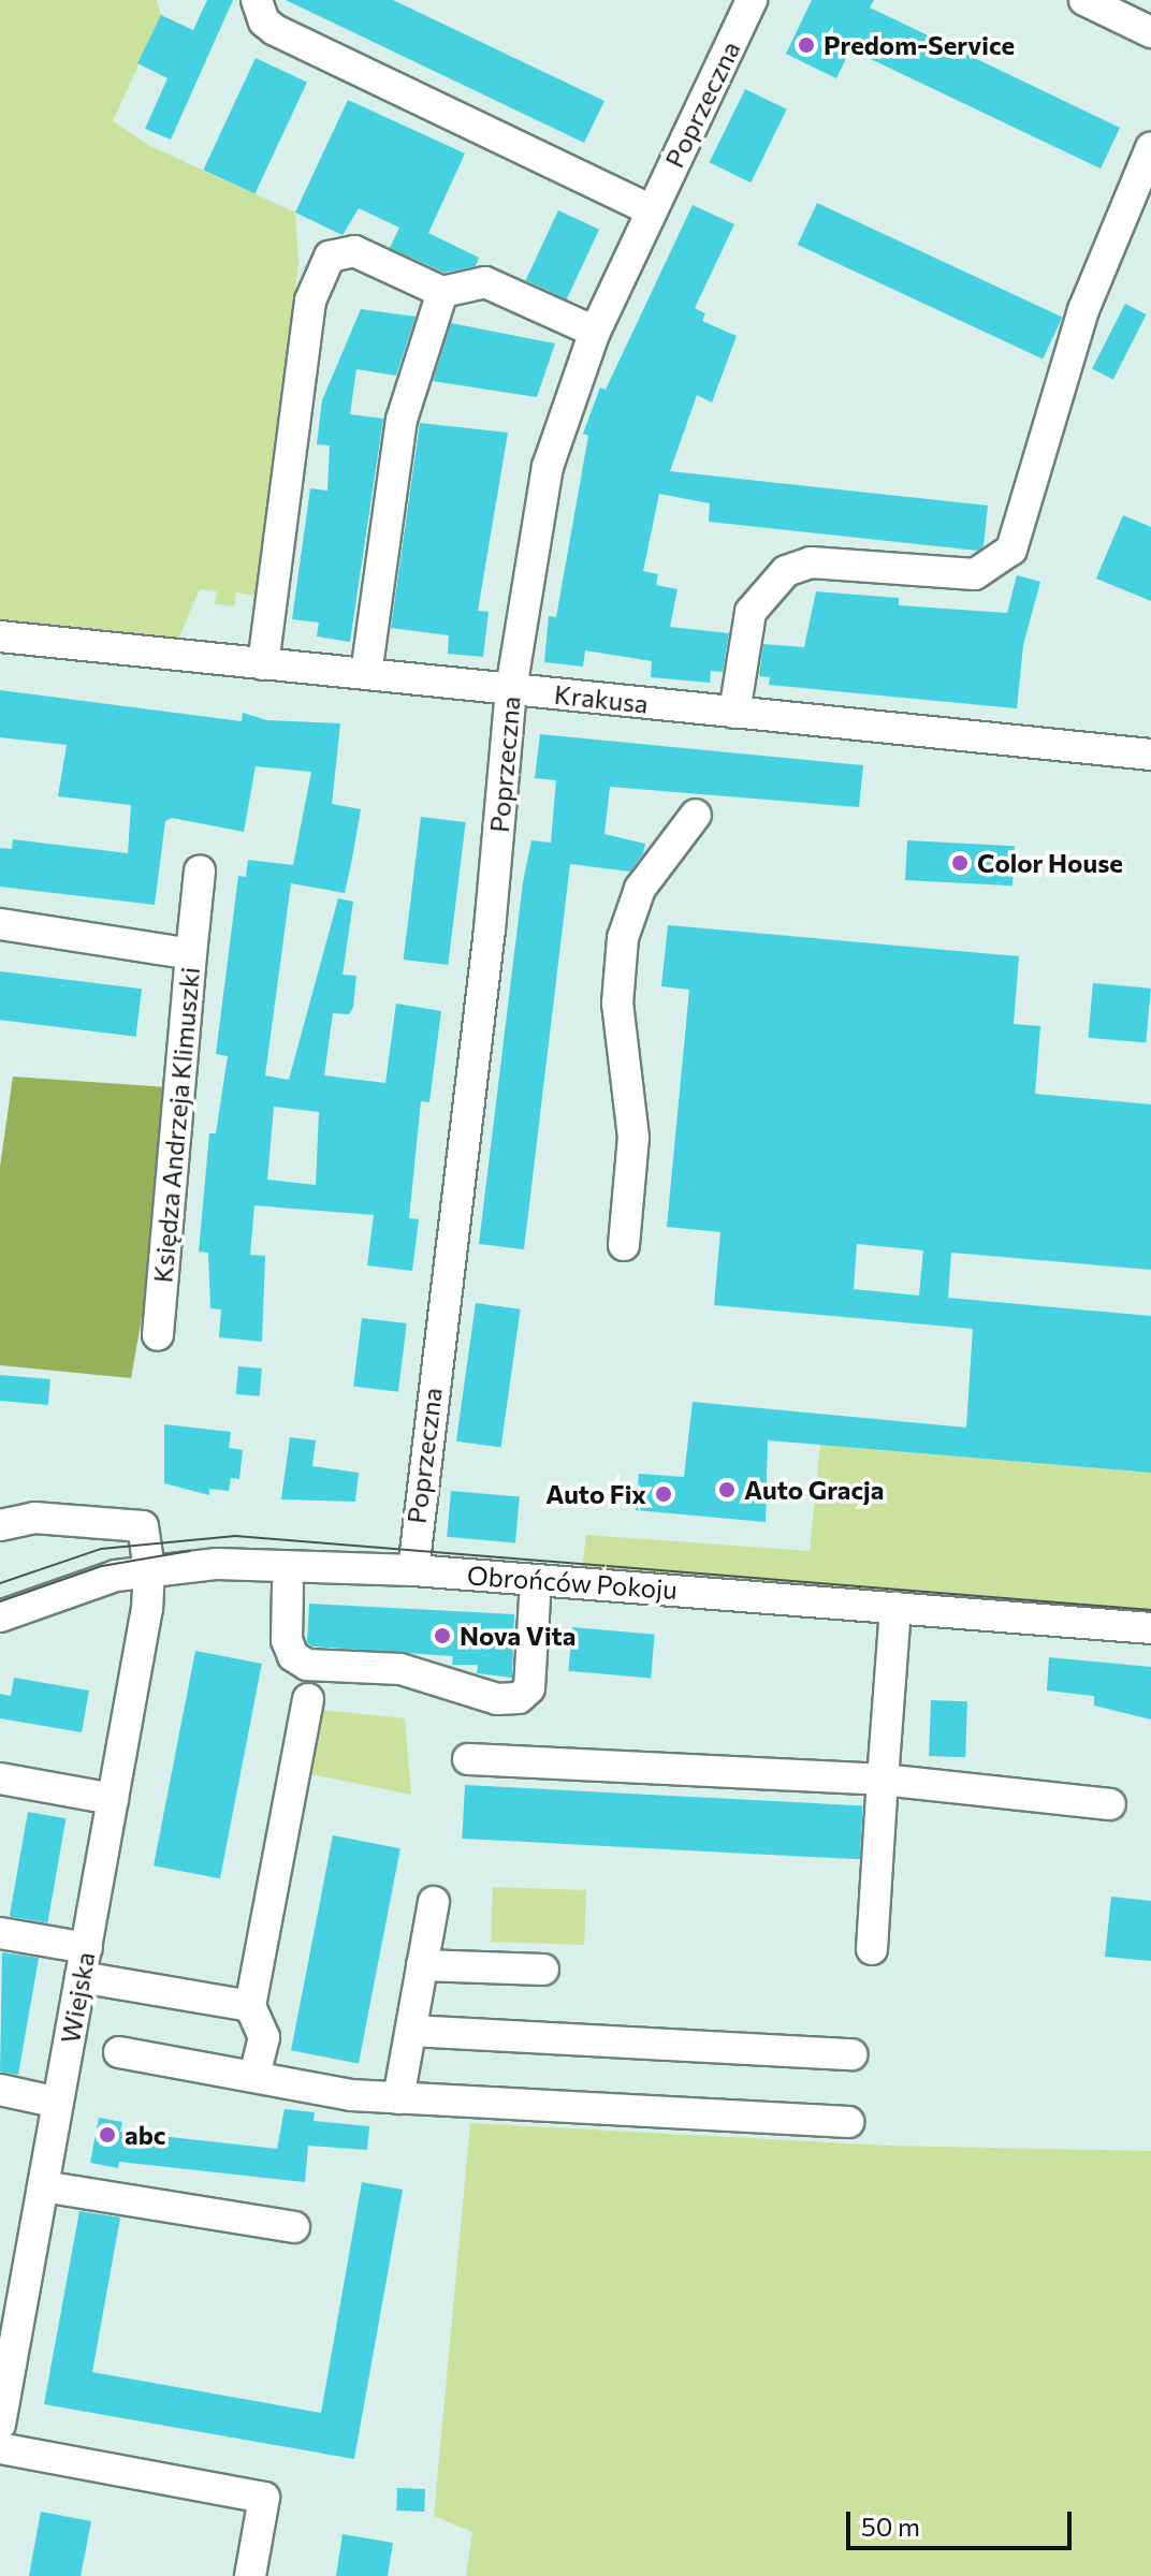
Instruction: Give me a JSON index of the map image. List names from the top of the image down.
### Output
{
  "streets": {
    "street": [
      "Poprzeczna",
      "Krakusa",
      "Księdza Andrzeja Klimuszki",
      "Obrońców Pokoju",
      "Wiejska"
    ]
  },
  "crossings": [
    ["Poprzeczna", "Krakusa"],
    ["Poprzeczna", "Obrońców Pokoju"],
    ["Obrońców Pokoju", "Wiejska"]
  ],
  "places": [
    "Predom-Service",
    "Color House",
    "Auto Gracja",
    "Auto Fix",
    "Nova Vita",
    "abc"
  ],
  "scale_bar": "50 m"
}
